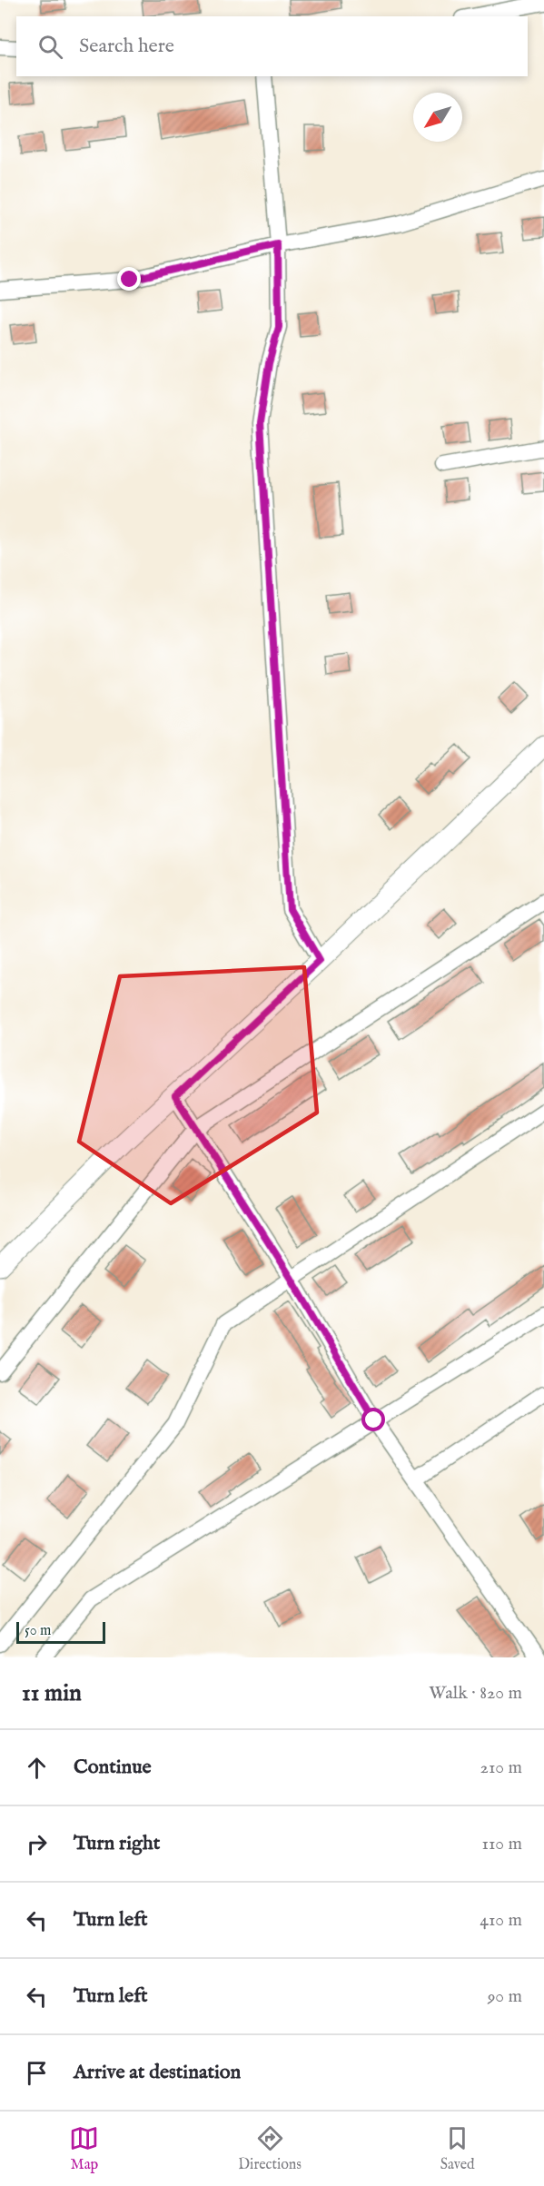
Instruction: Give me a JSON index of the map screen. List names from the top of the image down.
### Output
{
  "scale_bar": "50 m",
  "north": "bottom left",
  "page": {
    "search": "Search here",
    "scale": "50 m",
    "heading": ["11 min", "Walk · 820 m"],
    "list": [
      ["Continue", "210 m"],
      ["Turn right", "110 m"],
      ["Turn left", "410 m"],
      ["Turn left", "90 m"],
      "Arrive at destination"
    ],
    "nav": ["Map", "Directions", "Saved"]
  }
}
